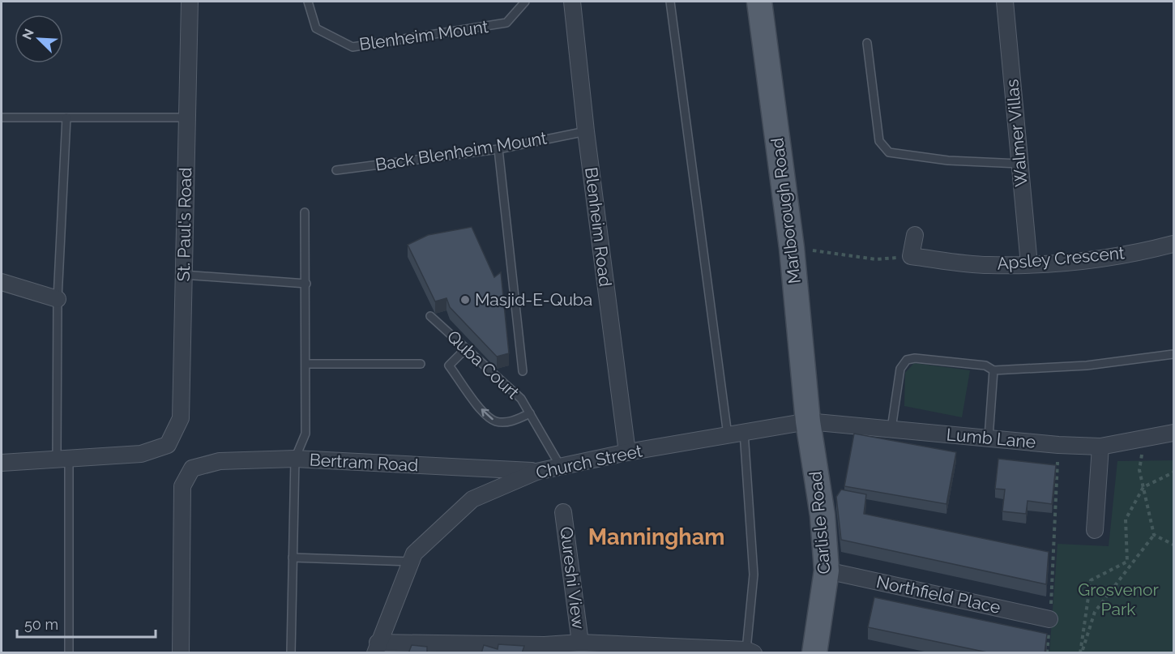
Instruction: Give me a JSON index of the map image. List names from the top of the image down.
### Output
{
  "streets": {
    "main road": ["Marlborough Road", "Carlisle Road"],
    "street": [
      "Walmer Villas",
      "St. Paul's Road",
      "Blenheim Road",
      "Apsley Crescent",
      "Lumb Lane",
      "Church Street",
      "Bertram Road",
      "Qureshi View",
      "Northfield Place"
    ],
    "lane": ["Blenheim Mount", "Back Blenheim Mount", "Quba Court"]
  },
  "crossings": [
    ["Walmer Villas", "Apsley Crescent"],
    ["Back Blenheim Mount", "Blenheim Road"],
    ["Marlborough Road", "Lumb Lane"],
    ["Marlborough Road", "Church Street"],
    ["Marlborough Road", "Carlisle Road"],
    ["Blenheim Road", "Church Street"],
    ["Quba Court", "Church Street"],
    ["Lumb Lane", "Church Street"],
    ["Lumb Lane", "Carlisle Road"],
    ["Church Street", "Bertram Road"],
    ["Church Street", "Carlisle Road"],
    ["Carlisle Road", "Northfield Place"]
  ],
  "districts": ["Manningham"],
  "parks": ["Grosvenor Park"],
  "places": ["Masjid-E-Quba"],
  "scale_bar": "50 m",
  "north": "top left"
}
